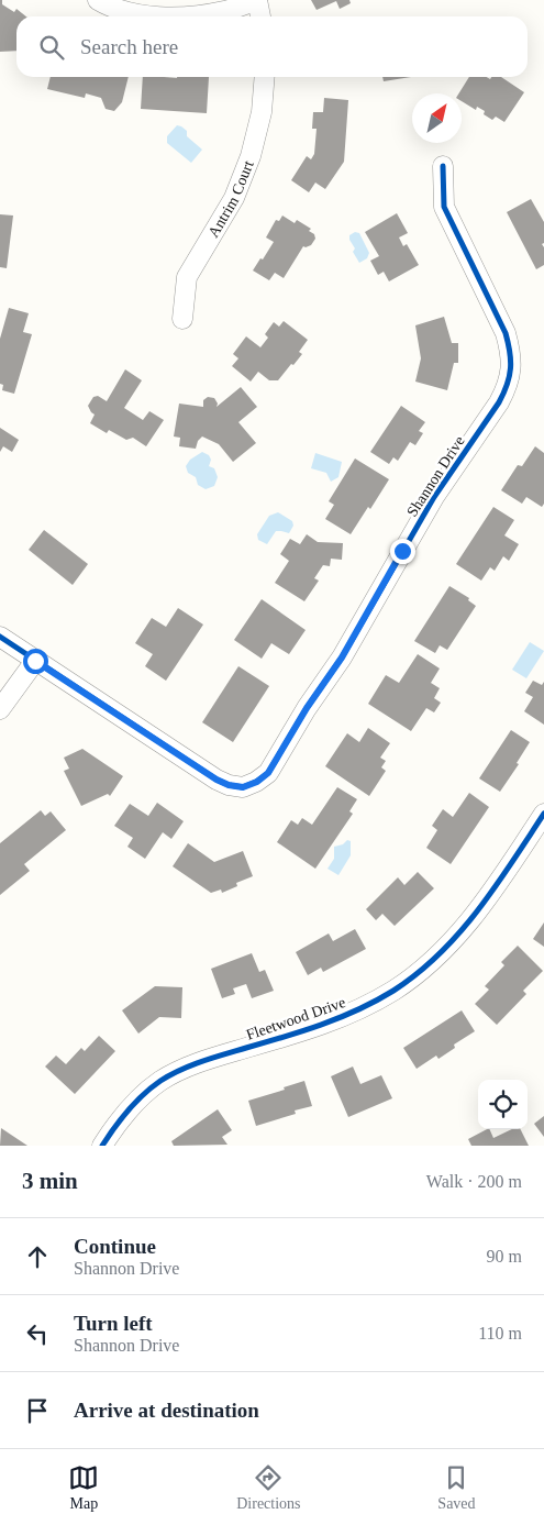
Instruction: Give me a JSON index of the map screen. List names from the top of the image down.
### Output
{
  "streets": {
    "street": ["Antrim Court", "Shannon Drive", "Fleetwood Drive"]
  },
  "north": "top right",
  "page": {
    "search": "Search here",
    "heading": ["3 min", "Walk · 200 m"],
    "list": [
      ["Continue", "Shannon Drive", "90 m"],
      ["Turn left", "Shannon Drive", "110 m"],
      "Arrive at destination"
    ],
    "nav": ["Map", "Directions", "Saved"]
  }
}
